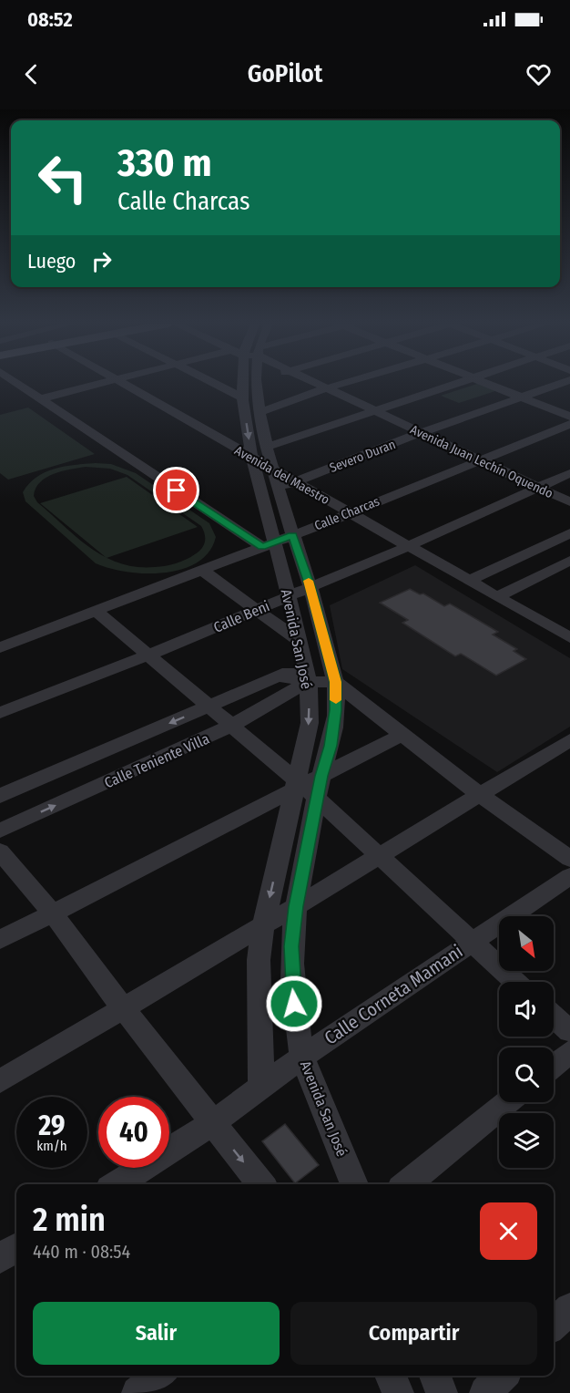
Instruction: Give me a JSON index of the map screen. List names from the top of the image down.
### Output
{
  "streets": {
    "street": [
      "Severo Duran",
      "Avenida Juan Lechín Oquendo",
      "Avenida del Maestro",
      "Calle Charcas",
      "Calle Beni",
      "Avenida San José",
      "Calle Teniente Villa",
      "Calle Corneta Mamani"
    ]
  },
  "crossings": [
    ["Severo Duran", "Avenida Juan Lechín Oquendo"],
    ["Severo Duran", "Avenida del Maestro"],
    ["Severo Duran", "Avenida San José"],
    ["Avenida Juan Lechín Oquendo", "Calle Charcas"],
    ["Avenida Juan Lechín Oquendo", "Calle Beni"],
    ["Avenida del Maestro", "Calle Charcas"],
    ["Avenida del Maestro", "Calle Beni"],
    ["Avenida del Maestro", "Avenida San José"],
    ["Calle Charcas", "Avenida San José"],
    ["Calle Beni", "Avenida San José"],
    ["Avenida San José", "Calle Teniente Villa"],
    ["Avenida San José", "Calle Corneta Mamani"]
  ],
  "north": "bottom right",
  "page": {
    "status": "08:52",
    "header": "GoPilot",
    "turn": ["330 m", "Calle Charcas"],
    "then": "Luego",
    "speed": "29 km/h",
    "limit": "40",
    "heading": ["2 min", "440 m · 08:54"],
    "buttons": ["Salir", "Compartir"]
  }
}
